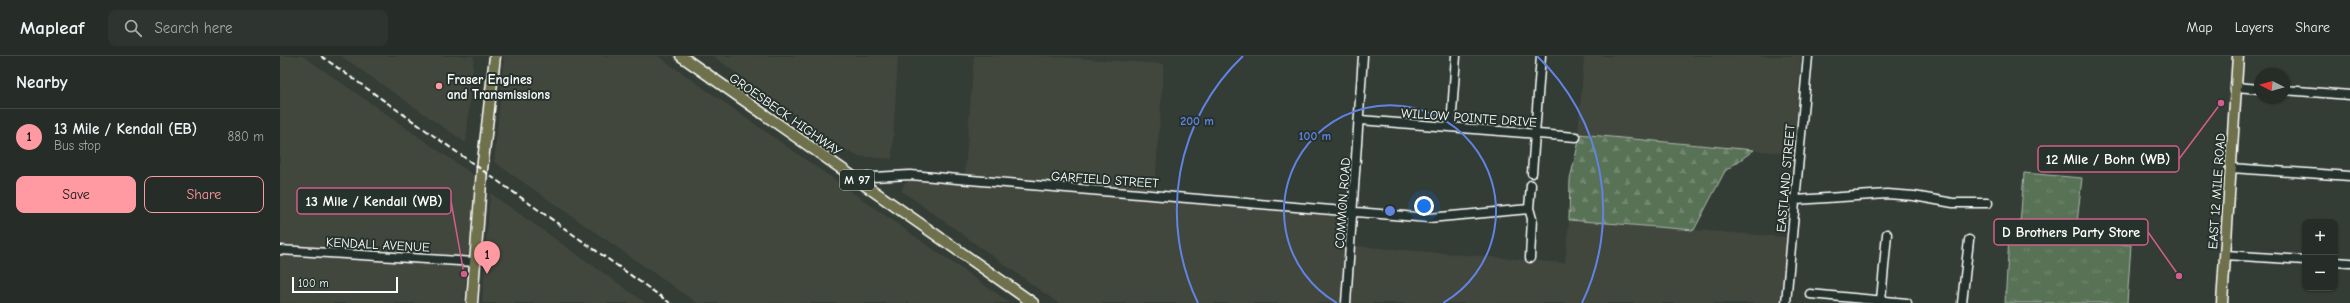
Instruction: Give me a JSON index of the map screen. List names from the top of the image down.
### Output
{
  "streets": {
    "main road": ["GROESBECK HIGHWAY", "M 97", "EAST 12 MILE ROAD"],
    "street": [
      "WILLOW POINTE DRIVE",
      "EASTLAND STREET",
      "GARFIELD STREET",
      "COMMON ROAD",
      "KENDALL AVENUE"
    ]
  },
  "crossings": [
    ["GROESBECK HIGHWAY", "GARFIELD STREET"],
    ["WILLOW POINTE DRIVE", "COMMON ROAD"],
    ["GARFIELD STREET", "COMMON ROAD"]
  ],
  "places": [
    "Fraser Engines and Transmissions",
    "12 Mile / Bohn (WB)",
    "13 Mile / Kendall (WB)",
    "D Brothers Party Store"
  ],
  "scale_bar": "100 m",
  "north": "left",
  "page": {
    "header": "Mapleaf",
    "search": "Search here",
    "nav": ["Map", "Layers", "Share"],
    "heading": "Nearby",
    "list": [
      {
        "mark": "1",
        "name": "13 Mile / Kendall (EB)",
        "note": "Bus stop",
        "value": "880 m"
      }
    ],
    "buttons": ["Save", "Share"],
    "map_buttons": ["+", "−"],
    "pins": "1",
    "scale": "100 m"
  },
  "rings": ["200 m", "100 m"]
}
